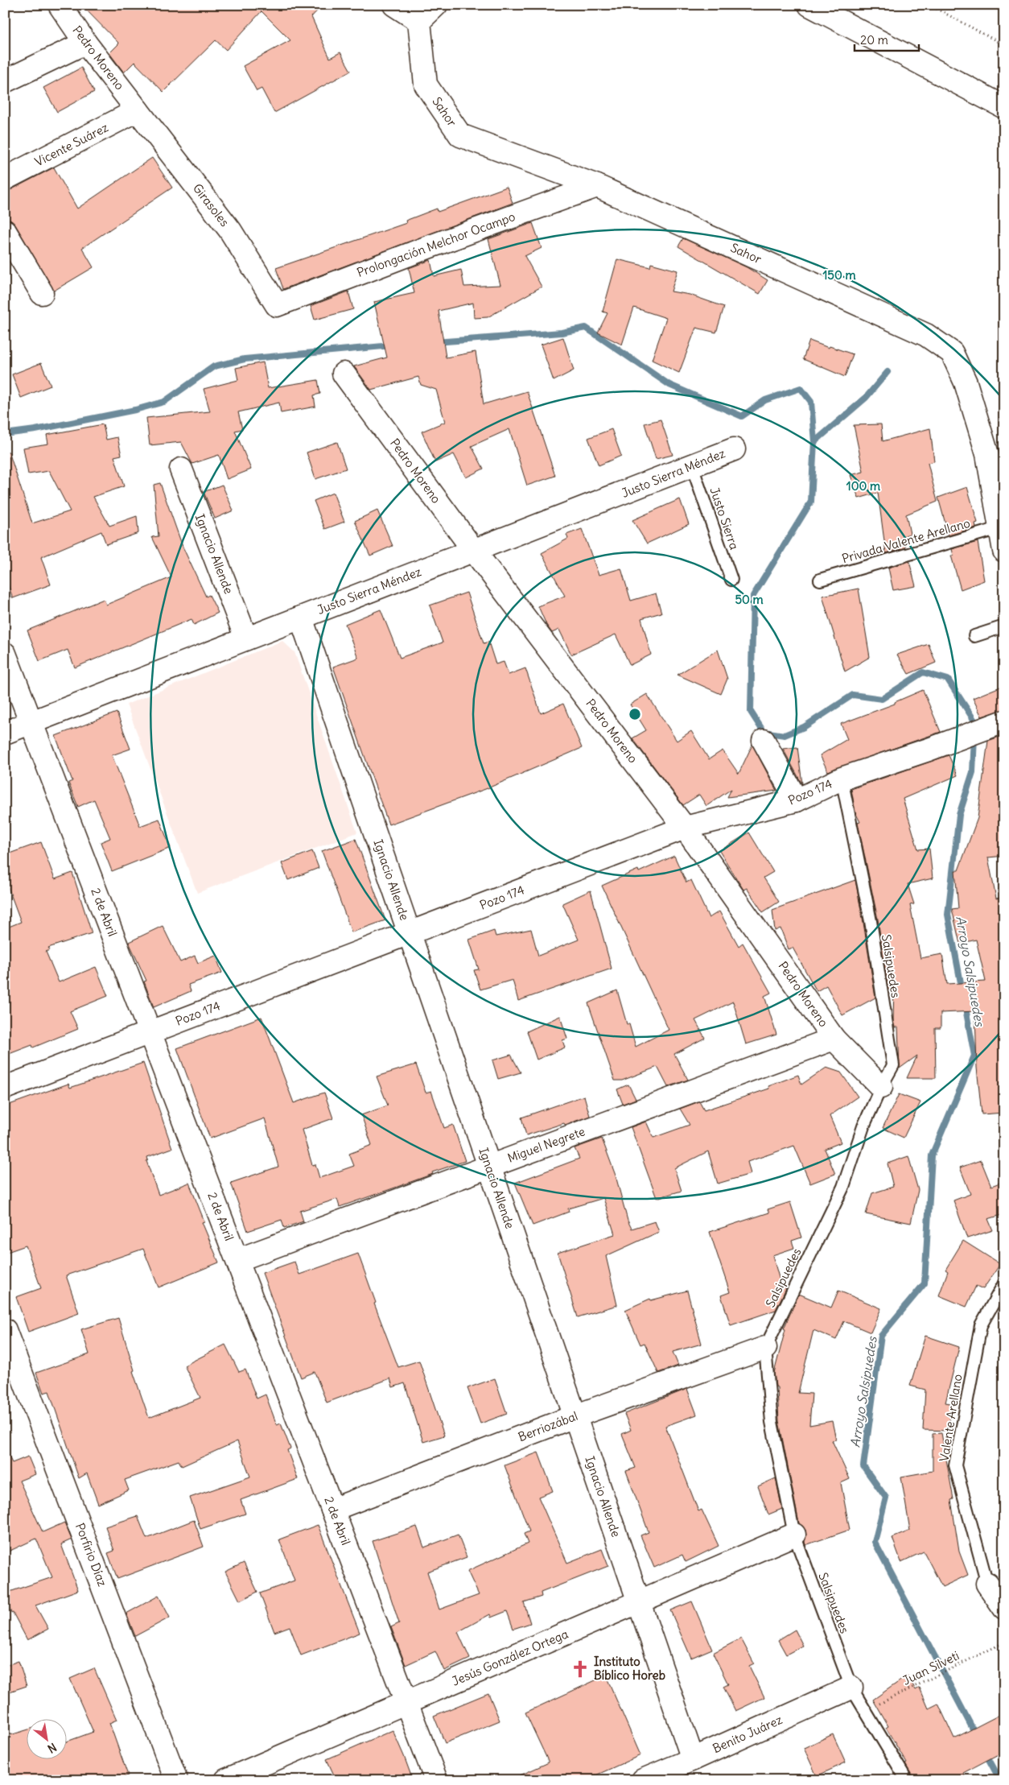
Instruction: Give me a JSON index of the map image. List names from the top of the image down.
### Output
{
  "streets": {
    "street": [
      "Pedro Moreno",
      "Sahor",
      "Vicente Suárez",
      "Girasoles",
      "Prolongación Melchor Ocampo",
      "Justo Sierra Méndez",
      "Ignacio Allende",
      "Pozo 174",
      "2 de Abril",
      "Miguel Negrete",
      "Berriozábal",
      "Porfirio Díaz",
      "Jesús González Ortega",
      "Benito Juárez"
    ],
    "lane": [
      "Justo Sierra",
      "Privada Valente Arellano",
      "Salsipuedes",
      "Valente Arellano"
    ],
    "path": ["Juan Silveti"]
  },
  "crossings": [
    ["Pedro Moreno", "Vicente Suárez"],
    ["Pedro Moreno", "Girasoles"],
    ["Pedro Moreno", "Justo Sierra Méndez"],
    ["Pedro Moreno", "Pozo 174"],
    ["Pedro Moreno", "Salsipuedes"],
    ["Pedro Moreno", "Miguel Negrete"],
    ["Sahor", "Prolongación Melchor Ocampo"],
    ["Sahor", "Privada Valente Arellano"],
    ["Vicente Suárez", "Girasoles"],
    ["Girasoles", "Prolongación Melchor Ocampo"],
    ["Justo Sierra Méndez", "Justo Sierra"],
    ["Justo Sierra Méndez", "Ignacio Allende"],
    ["Justo Sierra Méndez", "2 de Abril"],
    ["Ignacio Allende", "Pozo 174"],
    ["Ignacio Allende", "Miguel Negrete"],
    ["Ignacio Allende", "Berriozábal"],
    ["Ignacio Allende", "Jesús González Ortega"],
    ["Ignacio Allende", "Benito Juárez"],
    ["Pozo 174", "2 de Abril"],
    ["Pozo 174", "Salsipuedes"],
    ["2 de Abril", "Miguel Negrete"],
    ["2 de Abril", "Berriozábal"],
    ["2 de Abril", "Jesús González Ortega"],
    ["Salsipuedes", "Berriozábal"],
    ["Salsipuedes", "Jesús González Ortega"],
    ["Salsipuedes", "Juan Silveti"],
    ["Salsipuedes", "Benito Juárez"]
  ],
  "water": ["Arroyo Salsipuedes"],
  "places": {
    "church": ["Instituto Bíblico Horeb"]
  },
  "scale_bar": "20 m",
  "north": "bottom right",
  "rings": ["150 m", "100 m", "50 m"]
}
